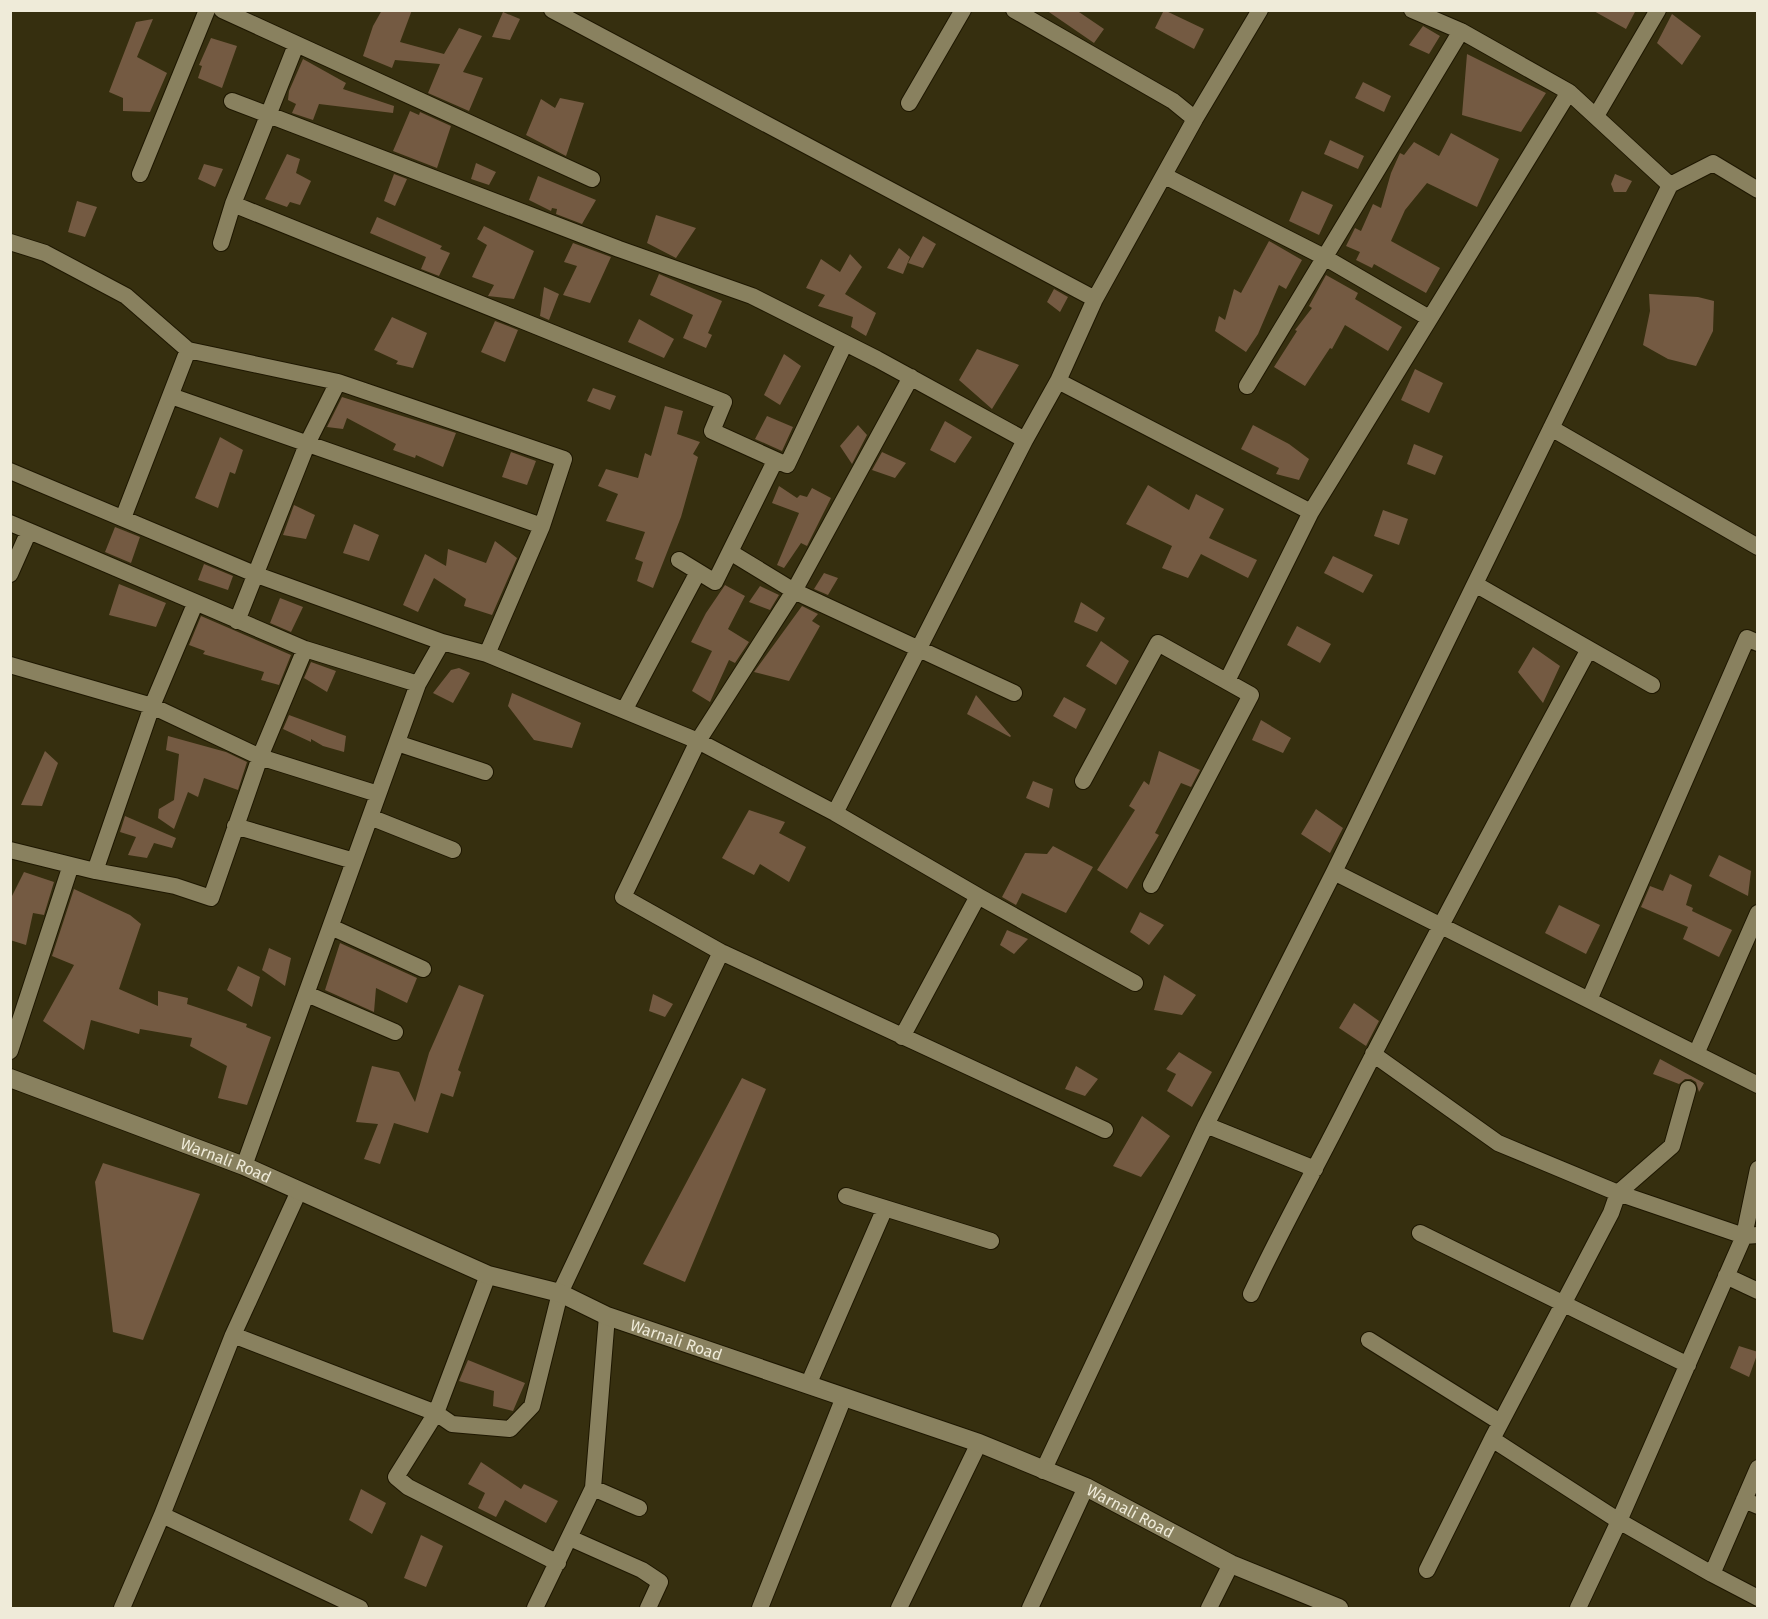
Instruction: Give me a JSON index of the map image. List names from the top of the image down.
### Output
{
  "streets": {
    "main road": ["Warnali Road"]
  }
}
